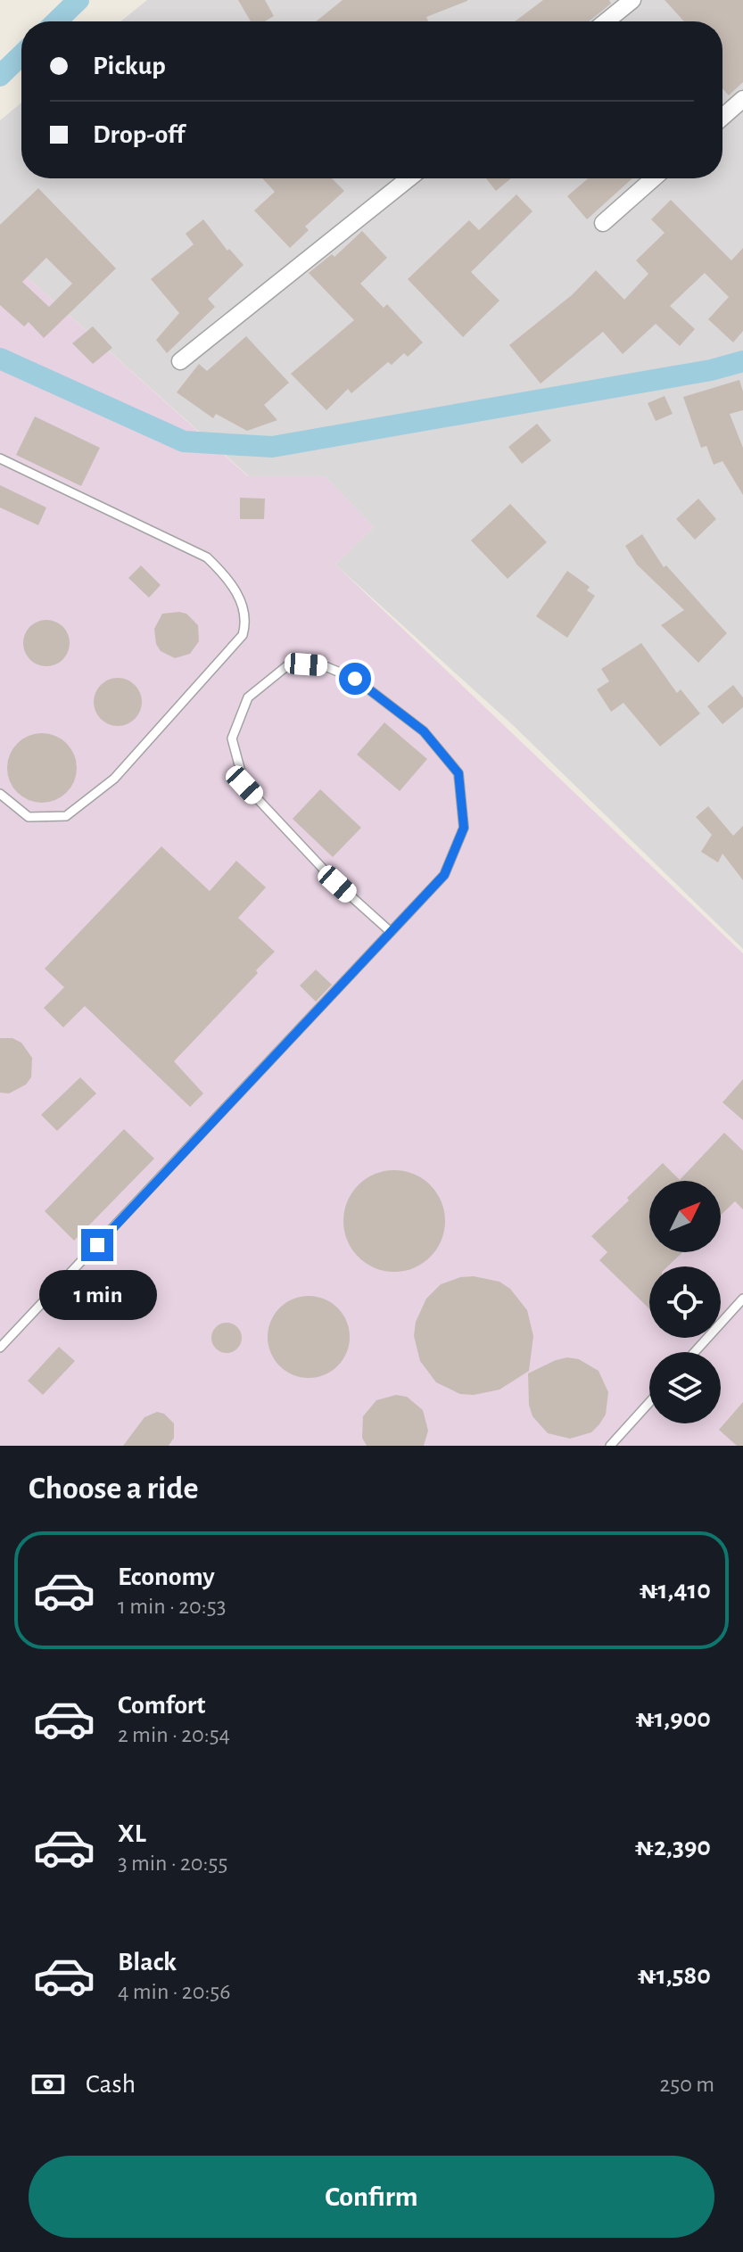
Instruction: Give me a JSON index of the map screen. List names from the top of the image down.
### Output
{
  "north": "top right",
  "page": {
    "banner": ["Pickup", "Drop-off"],
    "bubble": "1 min",
    "heading": "Choose a ride",
    "list": [
      {
        "name": "Economy",
        "note": "1 min · 20:53",
        "value": "₦1,410"
      },
      {
        "name": "Comfort",
        "note": "2 min · 20:54",
        "value": "₦1,900"
      },
      {
        "name": "XL",
        "note": "3 min · 20:55",
        "value": "₦2,390"
      },
      {
        "name": "Black",
        "note": "4 min · 20:56",
        "value": "₦1,580"
      }
    ],
    "pay": ["Cash", "250 m"],
    "buttons": "Confirm"
  }
}
